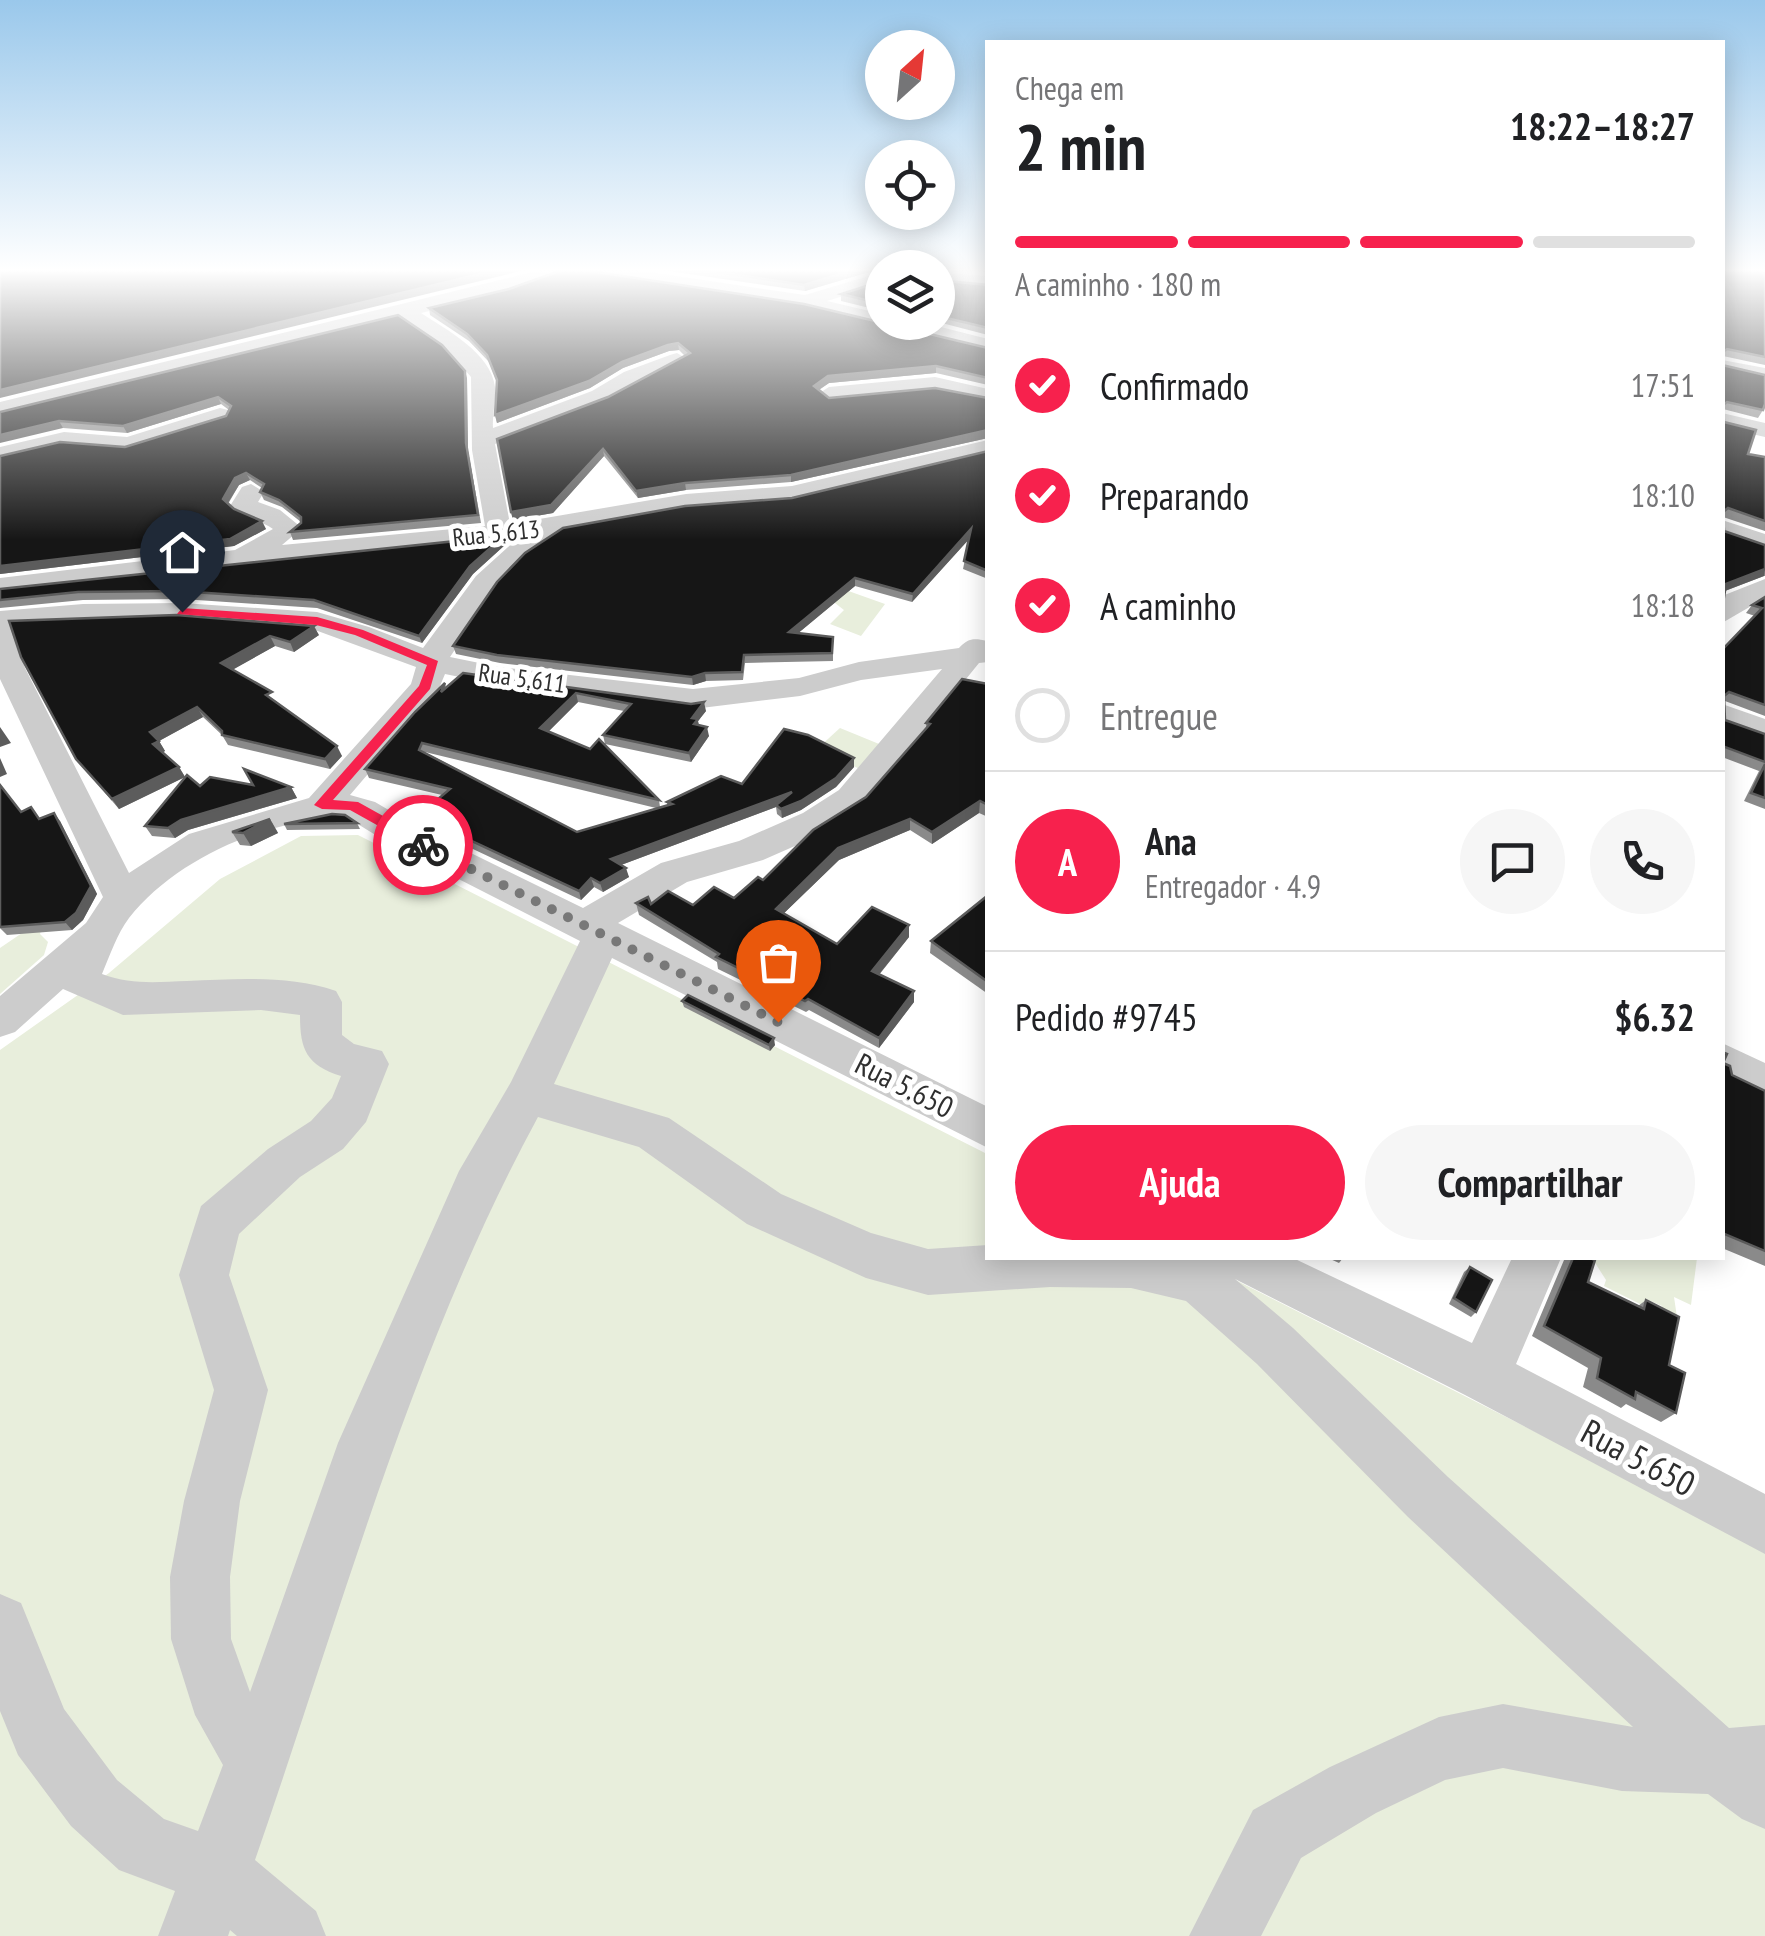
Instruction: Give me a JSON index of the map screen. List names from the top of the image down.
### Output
{
  "streets": {
    "street": ["Rua 5.613", "Rua 5.611", "Rua 5.650"]
  },
  "north": "top right",
  "page": {
    "heading": ["2 min", "Chega em", "18:22–18:27"],
    "panel": [
      "Ana",
      "Entregador · 4.9",
      "Pedido #9745",
      "$6.32"
    ],
    "bar": "A caminho · 180 m",
    "list": [
      ["Confirmado", "17:51"],
      ["Preparando", "18:10"],
      ["A caminho", "18:18"],
      "Entregue"
    ],
    "round": "A",
    "buttons": ["Ajuda", "Compartilhar"]
  }
}
